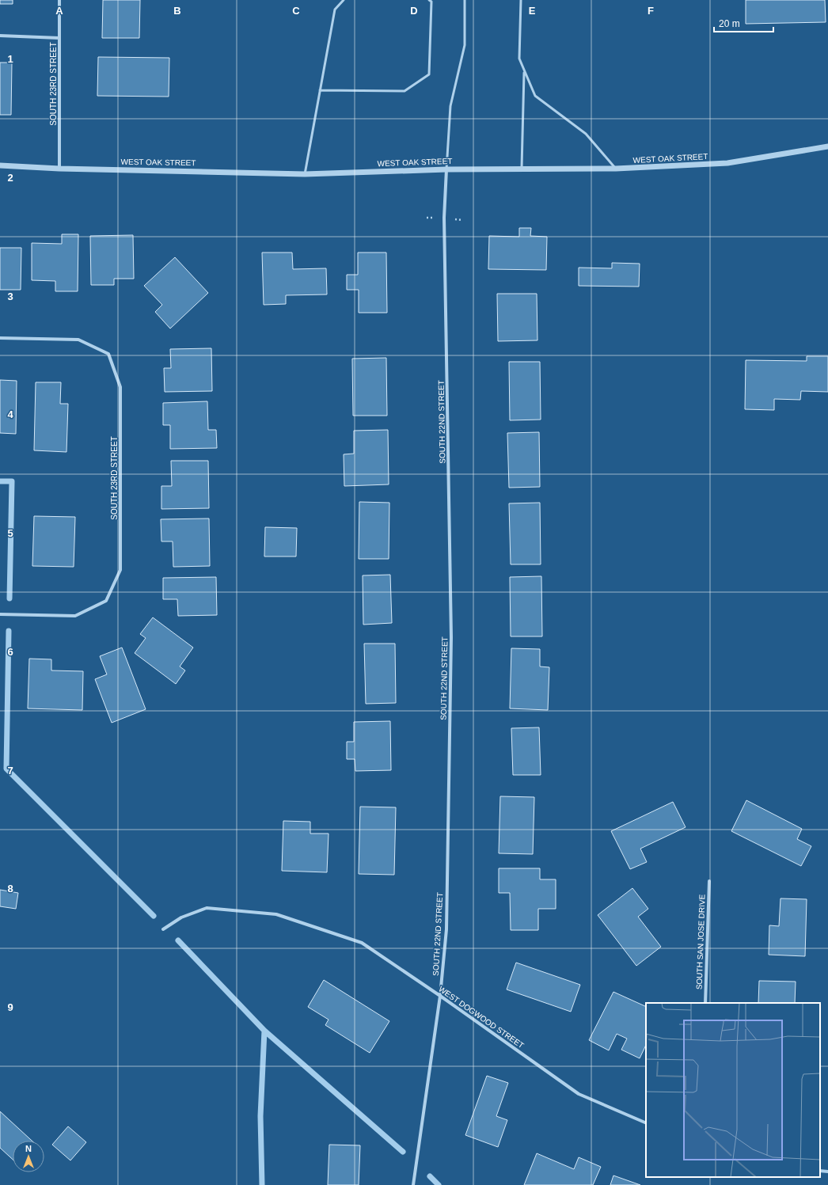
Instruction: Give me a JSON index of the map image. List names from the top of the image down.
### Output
{
  "streets": {
    "street": [
      "SOUTH 23RD STREET",
      "WEST OAK STREET",
      "SOUTH 22ND STREET",
      "SOUTH SAN JOSE DRIVE",
      "WEST DOGWOOD STREET"
    ]
  },
  "crossings": [
    ["SOUTH 23RD STREET", "WEST OAK STREET"],
    ["WEST OAK STREET", "SOUTH 22ND STREET"],
    ["SOUTH 22ND STREET", "WEST DOGWOOD STREET"]
  ],
  "scale_bar": "20 m",
  "north": "top",
  "grid": {
    "columns": [
      "A",
      "B",
      "C",
      "D",
      "E",
      "F"
    ],
    "rows": [
      "1",
      "2",
      "3",
      "4",
      "5",
      "6",
      "7",
      "8",
      "9"
    ]
  }
}
